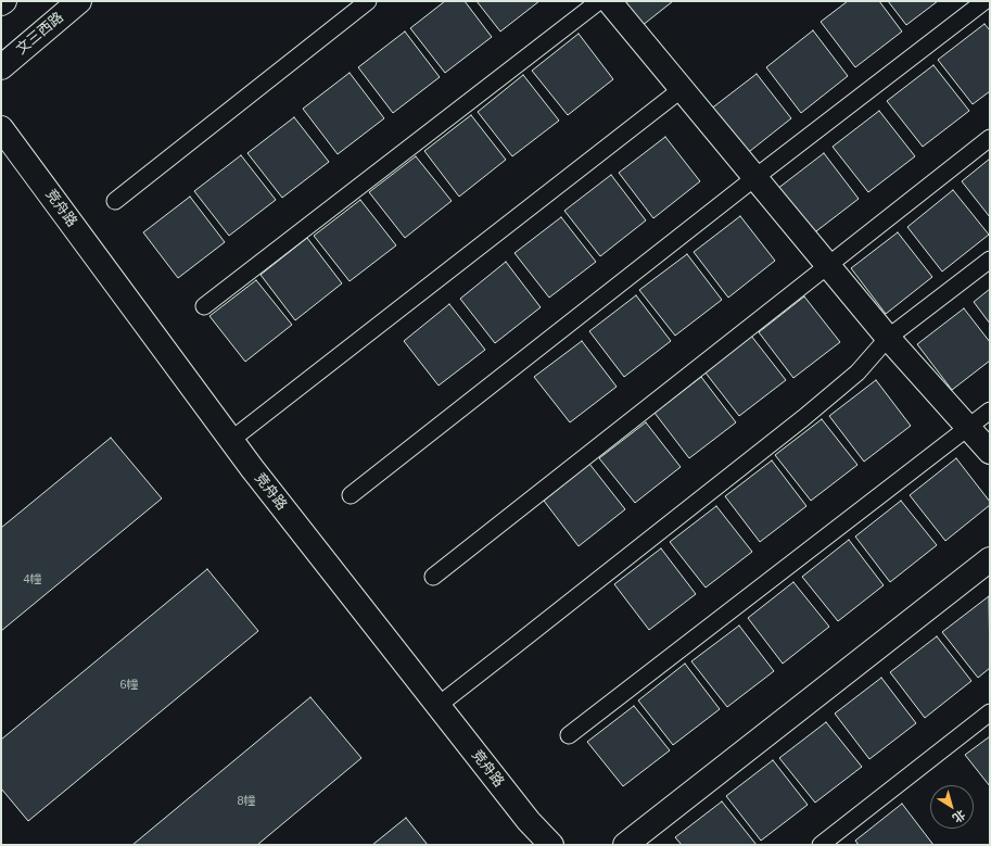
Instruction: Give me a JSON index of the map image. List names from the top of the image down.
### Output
{
  "streets": {
    "street": ["文三西路", "竞舟路"]
  },
  "house_numbers": ["4幢", "6幢", "8幢"],
  "north": "bottom right"
}
